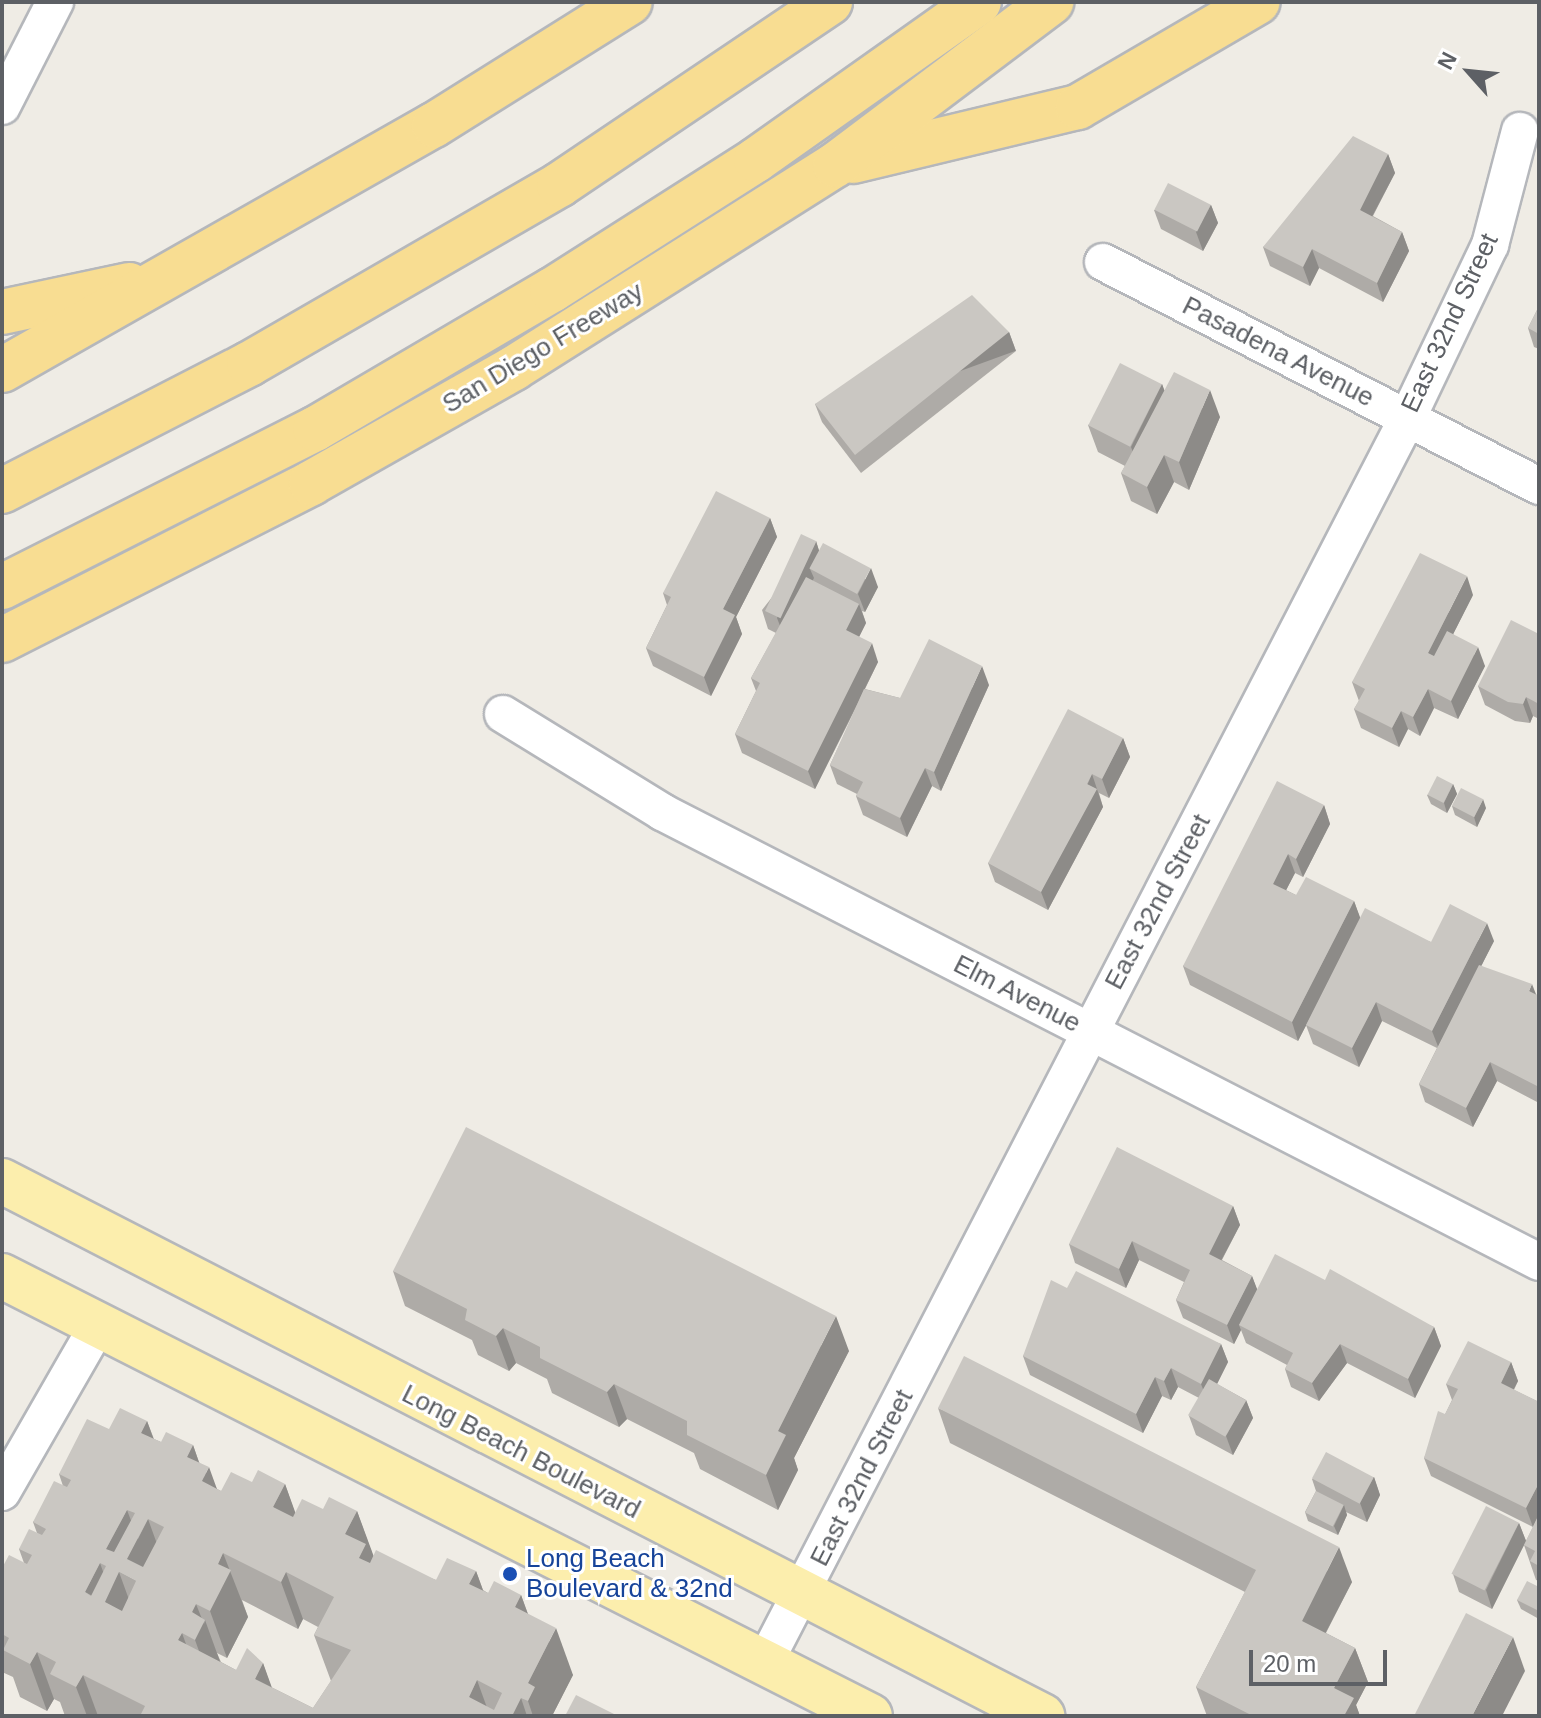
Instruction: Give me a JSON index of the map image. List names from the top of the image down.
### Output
{
  "streets": {
    "highway": ["San Diego Freeway"],
    "main road": ["Long Beach Boulevard"],
    "street": ["East 32nd Street", "Pasadena Avenue", "Elm Avenue"]
  },
  "crossings": [
    ["East 32nd Street", "Pasadena Avenue"],
    ["East 32nd Street", "Elm Avenue"],
    ["East 32nd Street", "Long Beach Boulevard"]
  ],
  "places": ["Long Beach Boulevard & 32nd"],
  "scale_bar": "20 m",
  "north": "top left"
}
